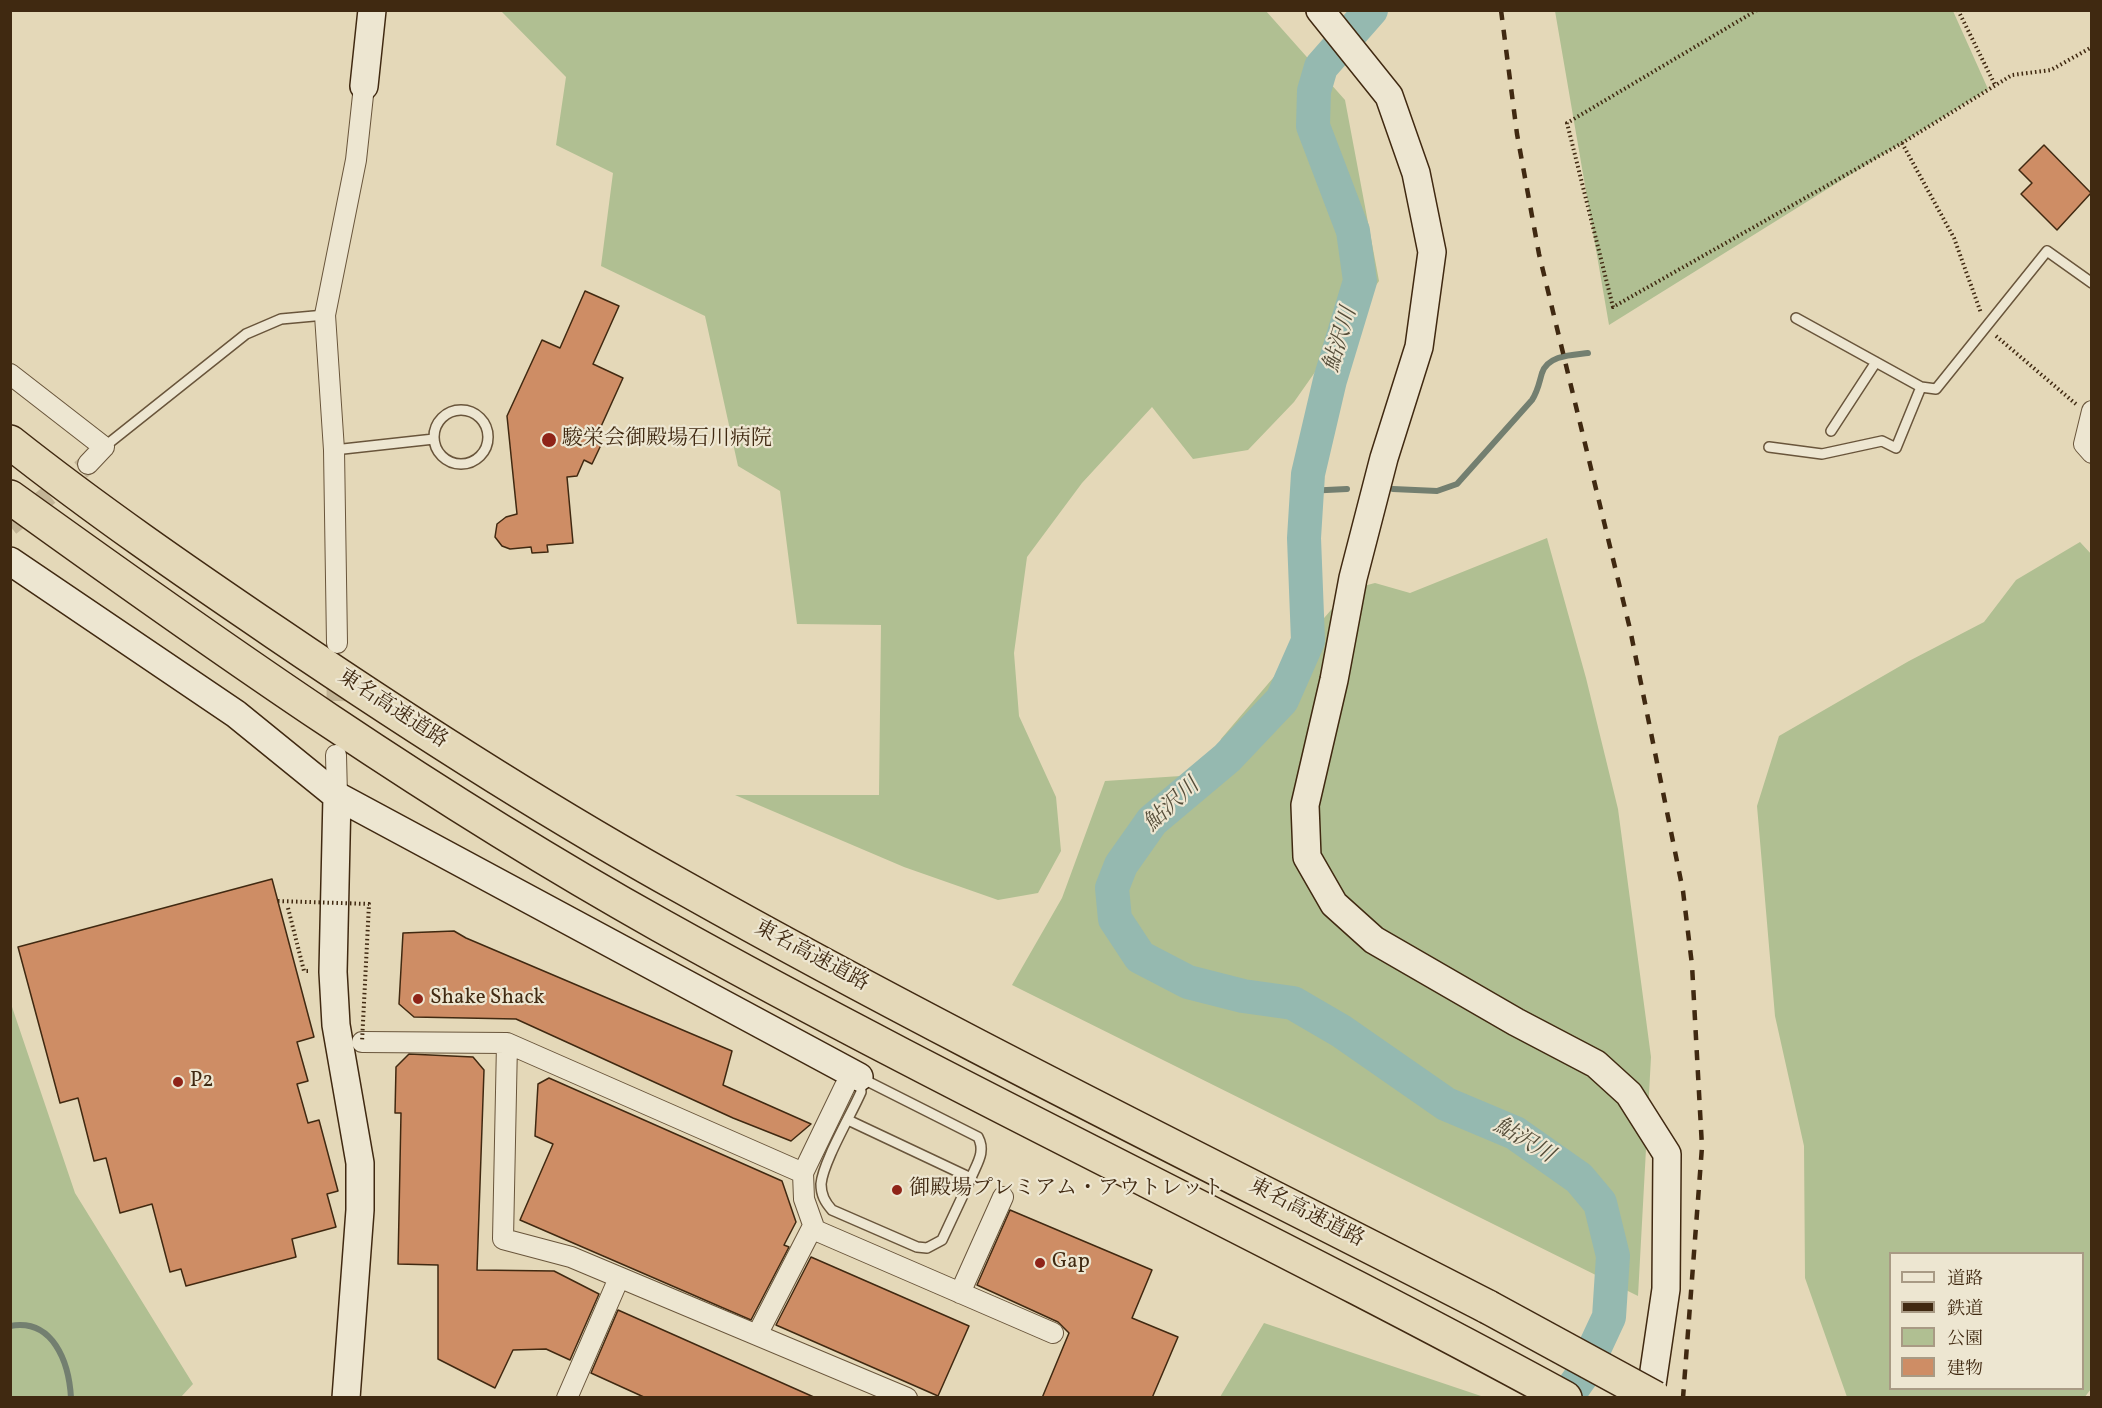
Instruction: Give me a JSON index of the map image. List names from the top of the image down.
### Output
{
  "streets": {
    "highway": ["東名高速道路"]
  },
  "water": ["鮎沢川"],
  "places": [
    "駿栄会御殿場石川病院",
    "Shake Shack",
    "P2",
    "御殿場プレミアム・アウトレット",
    "Gap"
  ],
  "legend": [
    "道路",
    "鉄道",
    "公園",
    "建物"
  ]
}
